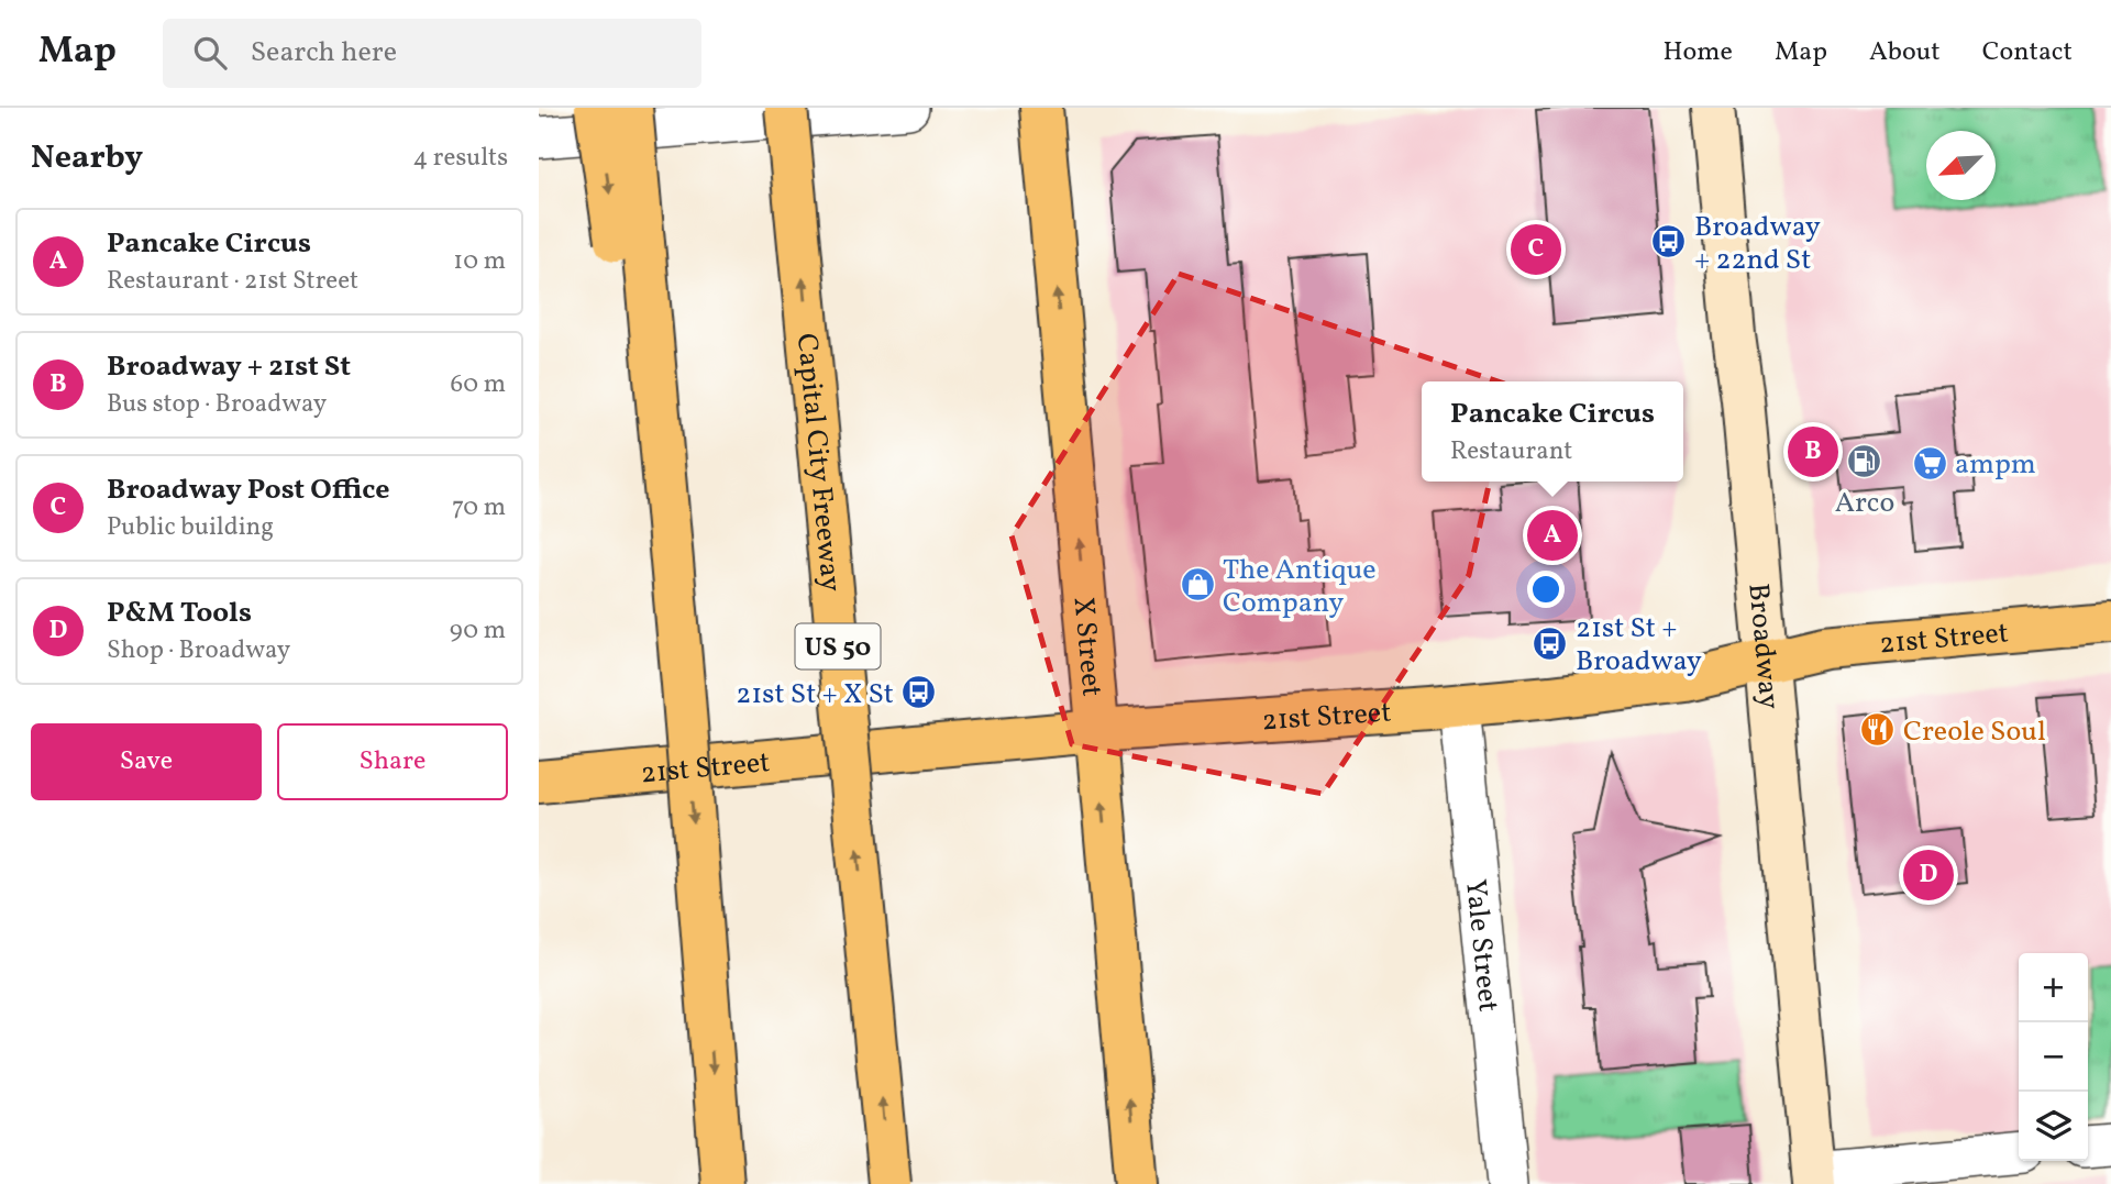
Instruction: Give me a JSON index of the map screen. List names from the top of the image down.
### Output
{
  "streets": {
    "main road": [
      "Capital City Freeway",
      "21st Street",
      "Broadway",
      "US 50",
      "X Street"
    ],
    "street": ["Yale Street"]
  },
  "crossings": [
    ["21st Street", "Broadway"],
    ["21st Street", "X Street"],
    ["21st Street", "Yale Street"]
  ],
  "one_way": ["X Street"],
  "places": {
    "bus stop": ["Broadway + 22nd St", "21st St + Broadway", "21st St + X St"],
    "fuel station": ["Arco"],
    "supermarket": ["ampm"],
    "shop": ["The Antique Company"],
    "restaurant": ["Creole Soul"]
  },
  "north": "bottom left",
  "page": {
    "header": "Map",
    "search": "Search here",
    "nav": [
      "Home",
      "Map",
      "About",
      "Contact"
    ],
    "heading": ["Nearby", "4 results"],
    "list": [
      {
        "mark": "A",
        "name": "Pancake Circus",
        "note": "Restaurant · 21st Street",
        "value": "10 m"
      },
      {
        "mark": "B",
        "name": "Broadway + 21st St",
        "note": "Bus stop · Broadway",
        "value": "60 m"
      },
      {
        "mark": "C",
        "name": "Broadway Post Office",
        "note": "Public building",
        "value": "70 m"
      },
      {
        "mark": "D",
        "name": "P&M Tools",
        "note": "Shop · Broadway",
        "value": "90 m"
      }
    ],
    "pins": [
      "C",
      "B",
      "A",
      "D"
    ],
    "popup": ["Pancake Circus", "Restaurant"],
    "buttons": ["Save", "Share"],
    "map_buttons": ["+", "−"]
  }
}
